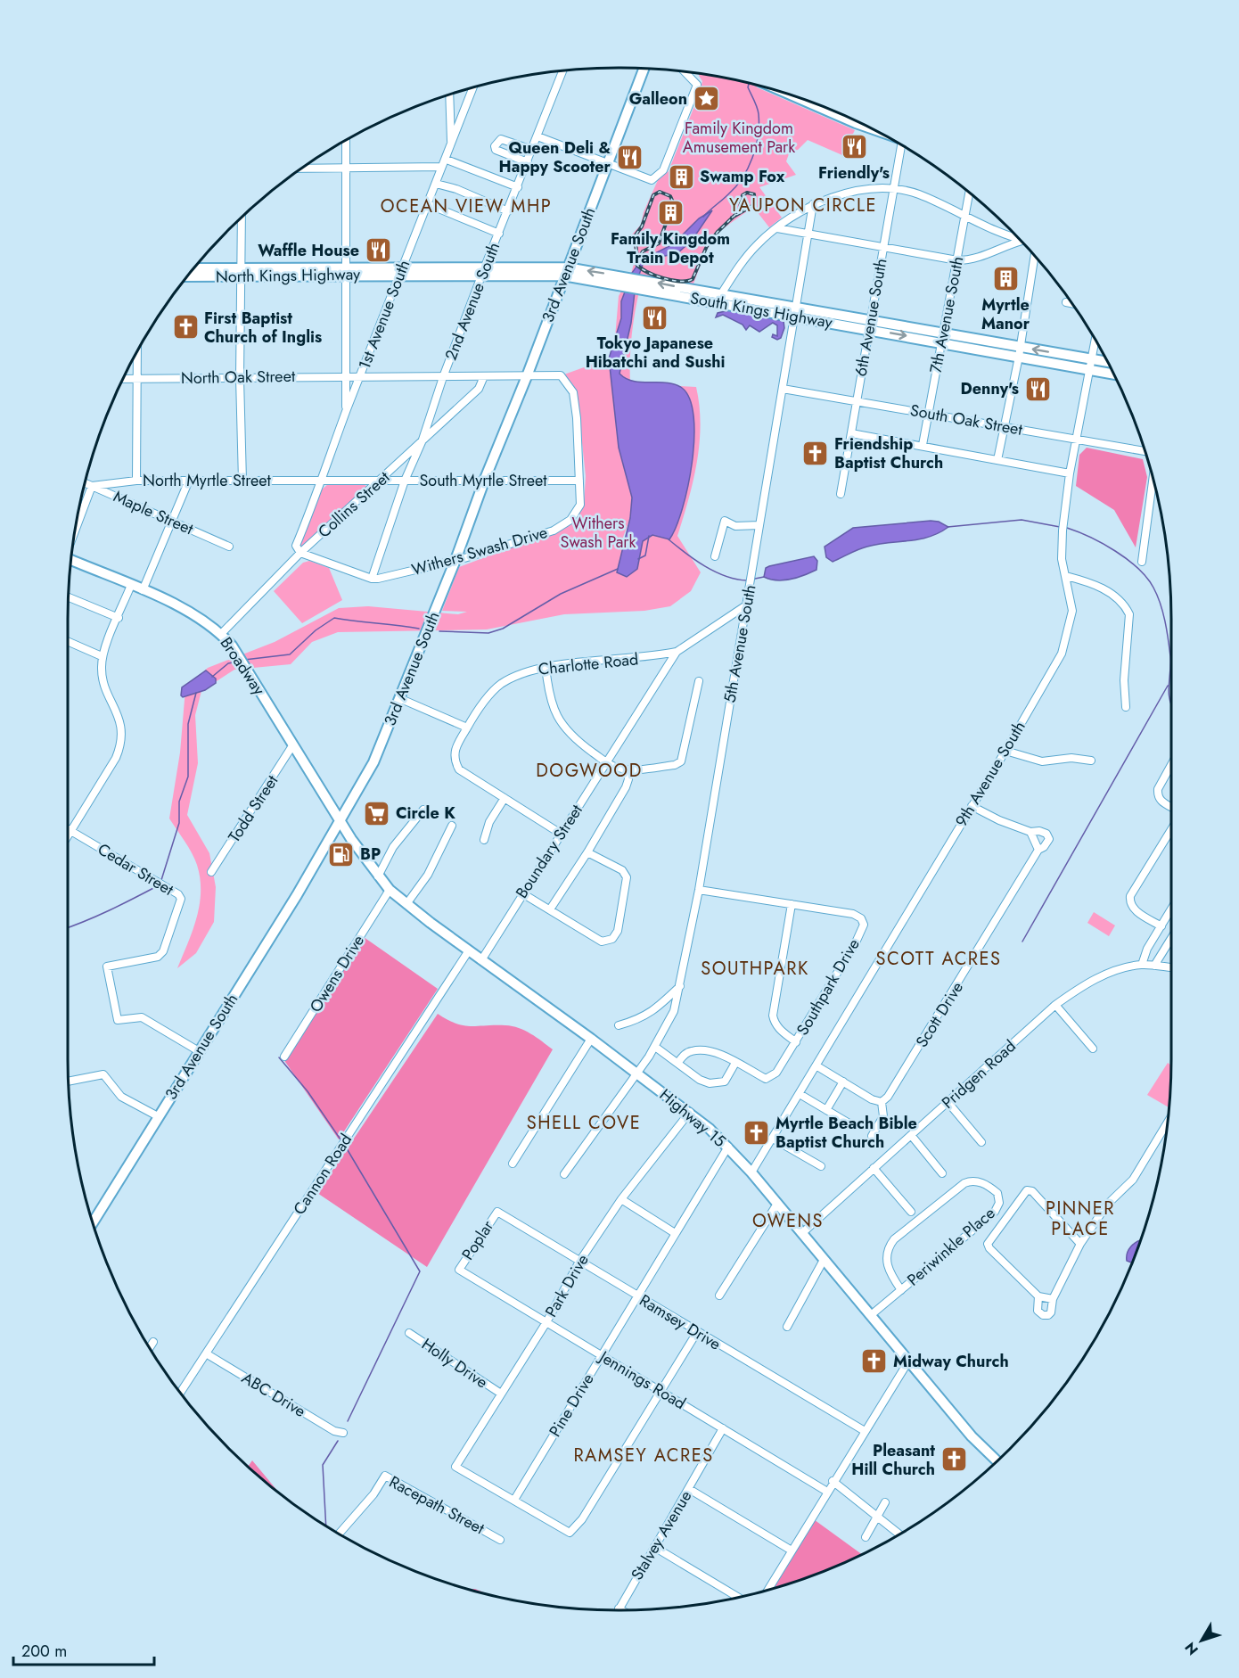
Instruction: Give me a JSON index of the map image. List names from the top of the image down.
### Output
{
  "streets": {
    "main road": [
      "3rd Avenue South",
      "North Kings Highway",
      "South Kings Highway",
      "Broadway",
      "Highway 15"
    ],
    "street": [
      "2nd Avenue South",
      "1st Avenue South",
      "7th Avenue South",
      "6th Avenue South",
      "North Oak Street",
      "South Oak Street",
      "North Myrtle Street",
      "South Myrtle Street",
      "Collins Street",
      "Maple Street",
      "Withers Swash Drive",
      "5th Avenue South",
      "Charlotte Road",
      "9th Avenue South",
      "Todd Street",
      "Boundary Street",
      "Cedar Street",
      "Owens Drive",
      "Southpark Drive",
      "Scott Drive",
      "Pridgen Road",
      "Cannon Road",
      "Poplar",
      "Periwinkle Place",
      "Park Drive",
      "Ramsey Drive",
      "Holly Drive",
      "Jennings Road",
      "ABC Drive",
      "Pine Drive",
      "Racepath Street",
      "Stalvey Avenue"
    ]
  },
  "crossings": [
    ["3rd Avenue South", "South Kings Highway"],
    ["3rd Avenue South", "South Myrtle Street"],
    ["3rd Avenue South", "Withers Swash Drive"],
    ["3rd Avenue South", "Broadway"],
    ["3rd Avenue South", "Cedar Street"],
    ["3rd Avenue South", "Highway 15"],
    ["North Kings Highway", "South Kings Highway"],
    ["North Kings Highway", "1st Avenue South"],
    ["2nd Avenue South", "South Kings Highway"],
    ["2nd Avenue South", "South Myrtle Street"],
    ["2nd Avenue South", "Collins Street"],
    ["2nd Avenue South", "Withers Swash Drive"],
    ["South Kings Highway", "1st Avenue South"],
    ["South Kings Highway", "7th Avenue South"],
    ["South Kings Highway", "6th Avenue South"],
    ["South Kings Highway", "5th Avenue South"],
    ["South Kings Highway", "9th Avenue South"],
    ["1st Avenue South", "North Oak Street"],
    ["1st Avenue South", "North Myrtle Street"],
    ["1st Avenue South", "South Myrtle Street"],
    ["1st Avenue South", "Collins Street"],
    ["7th Avenue South", "South Oak Street"],
    ["6th Avenue South", "South Oak Street"],
    ["South Oak Street", "5th Avenue South"],
    ["South Oak Street", "9th Avenue South"],
    ["North Myrtle Street", "South Myrtle Street"],
    ["North Myrtle Street", "Maple Street"],
    ["South Myrtle Street", "Collins Street"],
    ["South Myrtle Street", "Withers Swash Drive"],
    ["Collins Street", "Broadway"],
    ["5th Avenue South", "Boundary Street"],
    ["5th Avenue South", "Southpark Drive"],
    ["5th Avenue South", "Highway 15"],
    ["Charlotte Road", "Boundary Street"],
    ["Broadway", "Todd Street"],
    ["Broadway", "Highway 15"],
    ["9th Avenue South", "Highway 15"],
    ["Boundary Street", "Highway 15"],
    ["Owens Drive", "Highway 15"],
    ["Pridgen Road", "Highway 15"],
    ["Highway 15", "Cannon Road"],
    ["Highway 15", "Periwinkle Place"],
    ["Highway 15", "Park Drive"],
    ["Highway 15", "Pine Drive"],
    ["Cannon Road", "ABC Drive"],
    ["Poplar", "Ramsey Drive"],
    ["Poplar", "Jennings Road"],
    ["Park Drive", "Ramsey Drive"],
    ["Park Drive", "Holly Drive"],
    ["Park Drive", "Jennings Road"],
    ["Park Drive", "Pine Drive"],
    ["Ramsey Drive", "Pine Drive"],
    ["Jennings Road", "Pine Drive"],
    ["Jennings Road", "Stalvey Avenue"]
  ],
  "districts": [
    "YAUPON CIRCLE",
    "OCEAN VIEW MHP",
    "DOGWOOD",
    "SCOTT ACRES",
    "SOUTHPARK",
    "SHELL COVE",
    "PINNER PLACE",
    "OWENS",
    "RAMSEY ACRES"
  ],
  "parks": ["Family Kingdom Amusement Park", "Withers Swash Park"],
  "places": {
    "place": ["Galleon"],
    "restaurant": [
      "Friendly's",
      "Queen Deli & Happy Scooter",
      "Waffle House",
      "Tokyo Japanese Hibatchi and Sushi",
      "Denny's"
    ],
    "building": ["Swamp Fox", "Family Kingdom Train Depot", "Myrtle Manor"],
    "church": [
      "First Baptist Church of Inglis",
      "Friendship Baptist Church",
      "Myrtle Beach Bible Baptist Church",
      "Midway Church",
      "Pleasant Hill Church"
    ],
    "supermarket": ["Circle K"],
    "fuel station": ["BP"]
  },
  "scale_bar": "200 m",
  "north": "bottom left"
}
